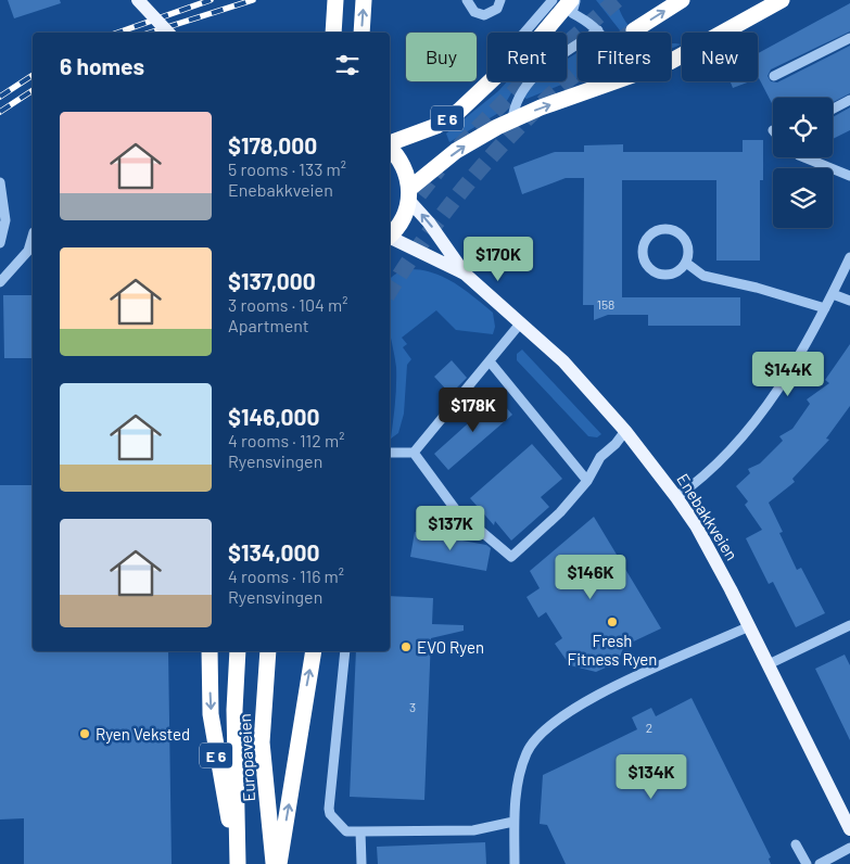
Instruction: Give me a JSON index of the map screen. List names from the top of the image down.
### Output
{
  "streets": {
    "highway": ["E 6", "Europaveien"],
    "main road": ["Enebakkveien"]
  },
  "crossings": [
    ["E 6", "Enebakkveien"],
    ["E 6", "Europaveien"]
  ],
  "places": ["Fresh Fitness Ryen", "EVO Ryen", "Ryen Veksted"],
  "house_numbers": ["158", "3", "2"],
  "page": {
    "chip": [
      "Buy",
      "Rent",
      "Filters",
      "New"
    ],
    "heading": "6 homes",
    "list": [
      {
        "name": "$178,000",
        "note": "5 rooms · 133 m² · Enebakkveien"
      },
      {
        "name": "$137,000",
        "note": "3 rooms · 104 m² · Apartment"
      },
      {
        "name": "$146,000",
        "note": "4 rooms · 112 m² · Ryensvingen"
      },
      {
        "name": "$134,000",
        "note": "4 rooms · 116 m² · Ryensvingen"
      }
    ],
    "price": [
      "$170K",
      "$144K",
      "$178K",
      "$137K",
      "$146K",
      "$134K"
    ]
  }
}
